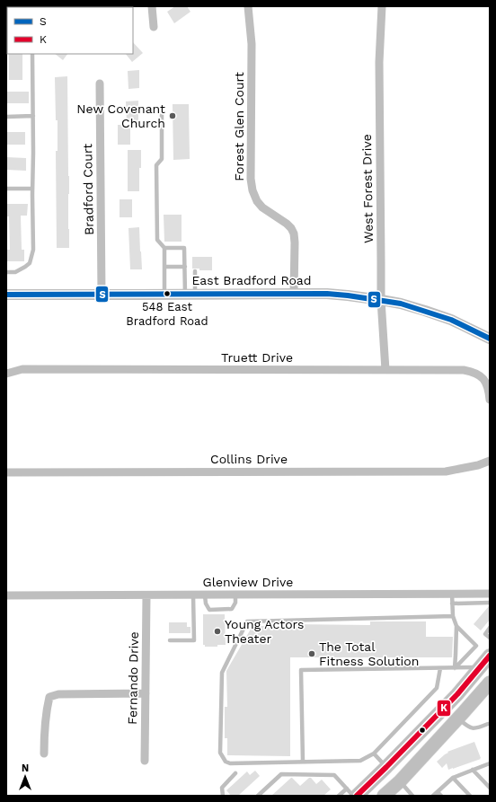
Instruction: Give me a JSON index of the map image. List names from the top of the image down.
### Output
{
  "streets": {
    "street": [
      "Forest Glen Court",
      "West Forest Drive",
      "Bradford Court",
      "East Bradford Road",
      "Truett Drive",
      "Collins Drive",
      "Glenview Drive",
      "Fernando Drive"
    ]
  },
  "crossings": [
    ["Forest Glen Court", "East Bradford Road"],
    ["West Forest Drive", "East Bradford Road"],
    ["West Forest Drive", "Truett Drive"],
    ["Bradford Court", "East Bradford Road"],
    ["Glenview Drive", "Fernando Drive"]
  ],
  "places": [
    "New Covenant Church",
    "548 East Bradford Road",
    "Young Actors Theater",
    "The Total Fitness Solution"
  ],
  "lines": ["transit line S", "transit line K"],
  "legend": ["S", "K"],
  "north": "top"
}
